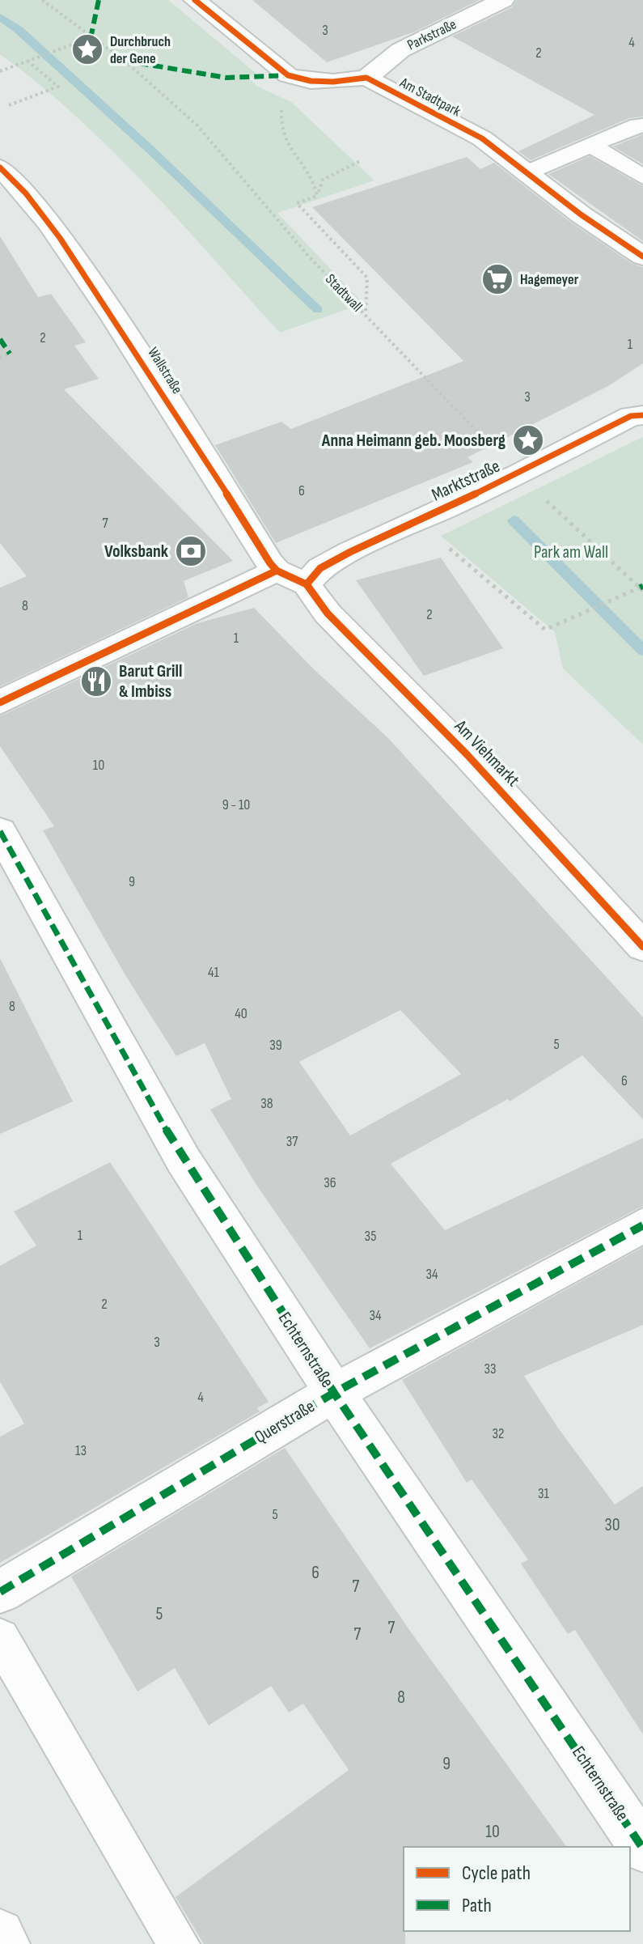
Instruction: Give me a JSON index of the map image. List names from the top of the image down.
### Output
{
  "streets": {
    "street": [
      "Parkstraße",
      "Am Stadtpark",
      "Wallstraße",
      "Marktstraße",
      "Am Viehmarkt",
      "Echternstraße",
      "Querstraße"
    ],
    "path": ["Stadtwall"]
  },
  "crossings": [
    ["Parkstraße", "Am Stadtpark"],
    ["Stadtwall", "Marktstraße"],
    ["Marktstraße", "Am Viehmarkt"],
    ["Echternstraße", "Querstraße"]
  ],
  "parks": ["Park am Wall"],
  "places": {
    "place": ["Durchbruch der Gene", "Anna Heimann geb. Moosberg"],
    "supermarket": ["Hagemeyer"],
    "bank": ["Volksbank"],
    "restaurant": ["Barut Grill & Imbiss"]
  },
  "house_numbers": [
    "3",
    "4",
    "2",
    "2",
    "1",
    "3",
    "6",
    "7",
    "8",
    "2",
    "1",
    "10",
    "9 - 10",
    "9",
    "41",
    "8",
    "40",
    "5",
    "39",
    "6",
    "38",
    "37",
    "36",
    "1",
    "35",
    "34",
    "2",
    "34",
    "3",
    "33",
    "4",
    "32",
    "13",
    "31",
    "5",
    "30",
    "6",
    "7",
    "5",
    "7",
    "7",
    "8",
    "9",
    "10"
  ],
  "legend": ["Cycle path", "Path"]
}
